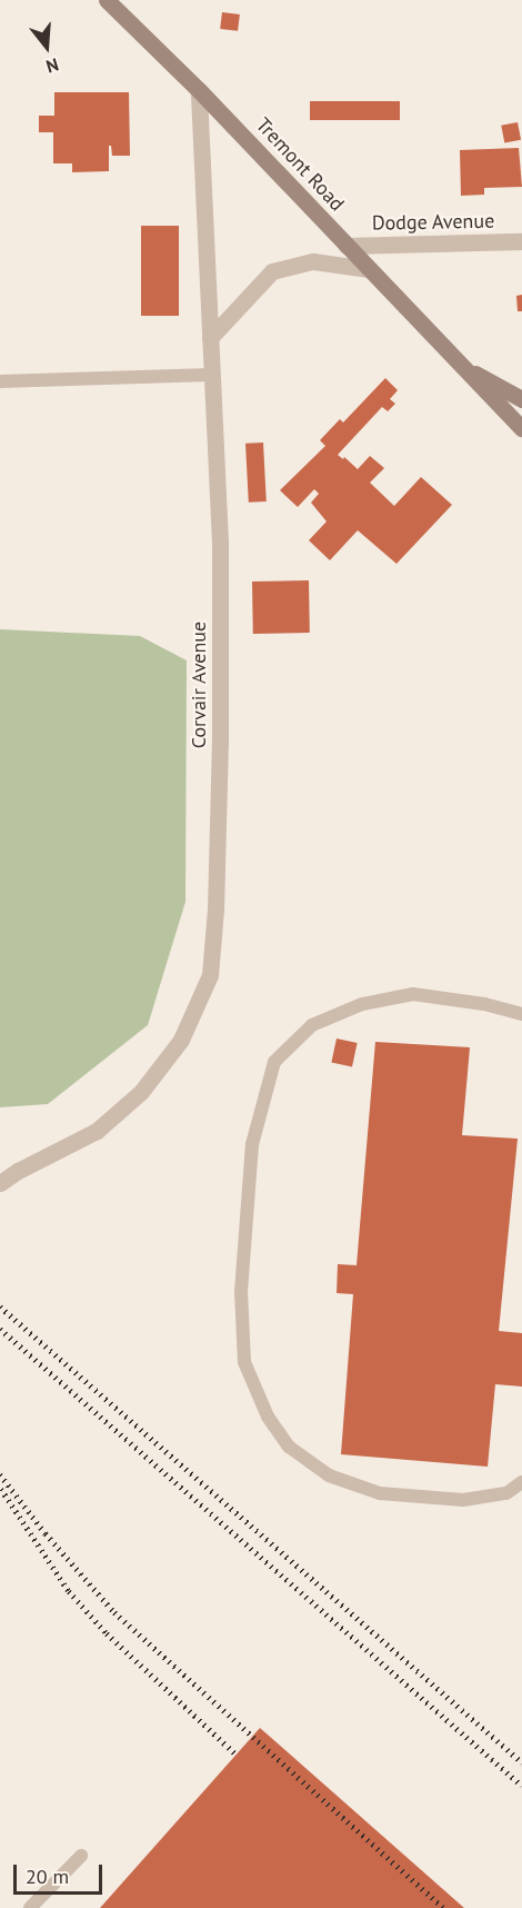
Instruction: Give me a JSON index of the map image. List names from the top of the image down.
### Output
{
  "streets": {
    "street": ["Tremont Road", "Dodge Avenue", "Corvair Avenue"]
  },
  "crossings": [
    ["Tremont Road", "Dodge Avenue"],
    ["Tremont Road", "Corvair Avenue"]
  ],
  "scale_bar": "20 m",
  "north": "bottom"
}
